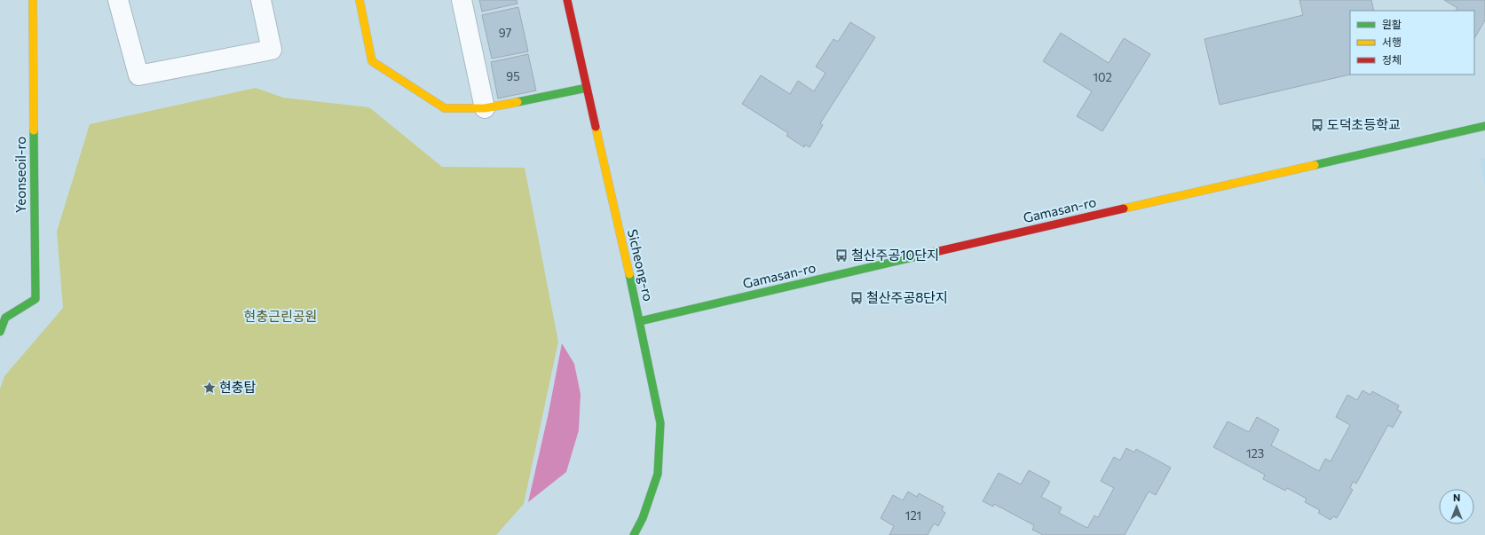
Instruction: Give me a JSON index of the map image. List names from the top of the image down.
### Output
{
  "streets": {
    "main road": ["Yeonseoil-ro", "Gamasan-ro", "Sicheong-ro"]
  },
  "crossings": [
    ["Gamasan-ro", "Sicheong-ro"]
  ],
  "parks": ["현충근린공원"],
  "places": {
    "bus stop": ["도덕초등학교", "철산주공10단지", "철산주공8단지"],
    "place": ["현충탑"]
  },
  "house_numbers": [
    "97",
    "95",
    "102",
    "123",
    "121"
  ],
  "legend": ["원활", "서행", "정체"],
  "north": "top"
}
